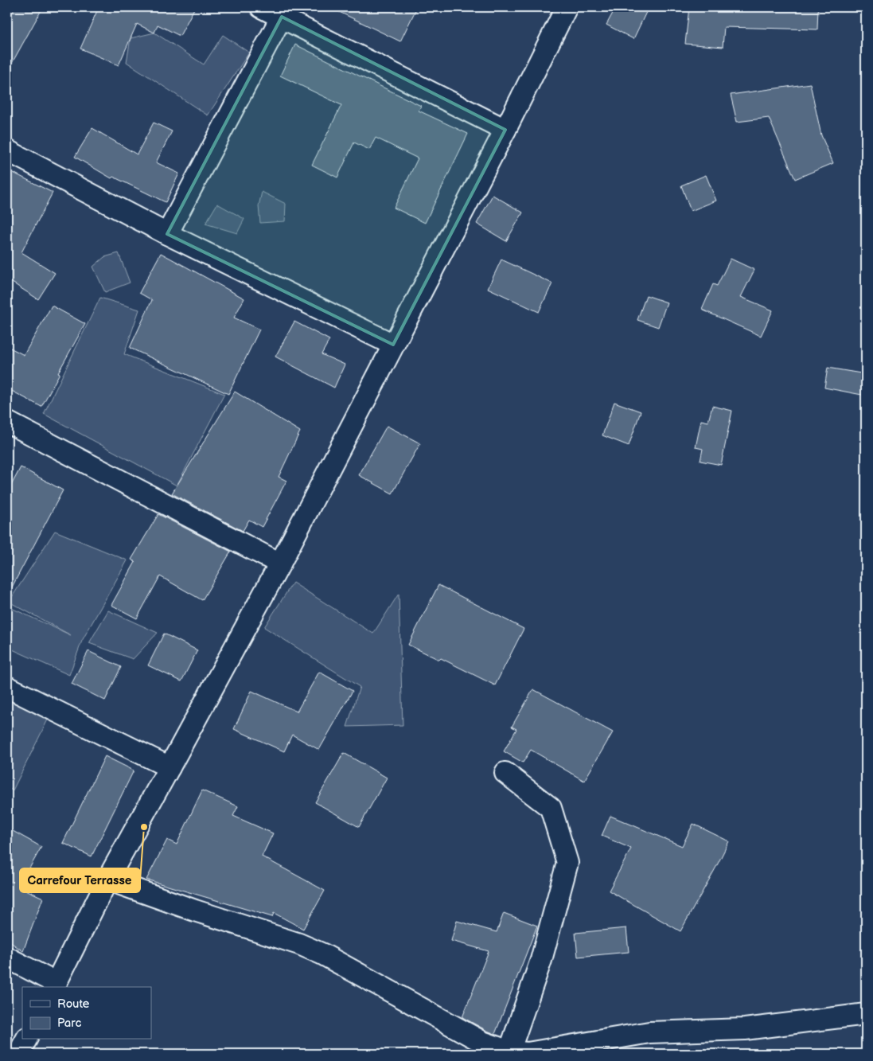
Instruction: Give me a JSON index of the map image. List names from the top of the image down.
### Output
{
  "places": ["Carrefour Terrasse"],
  "legend": ["Route", "Parc"]
}
